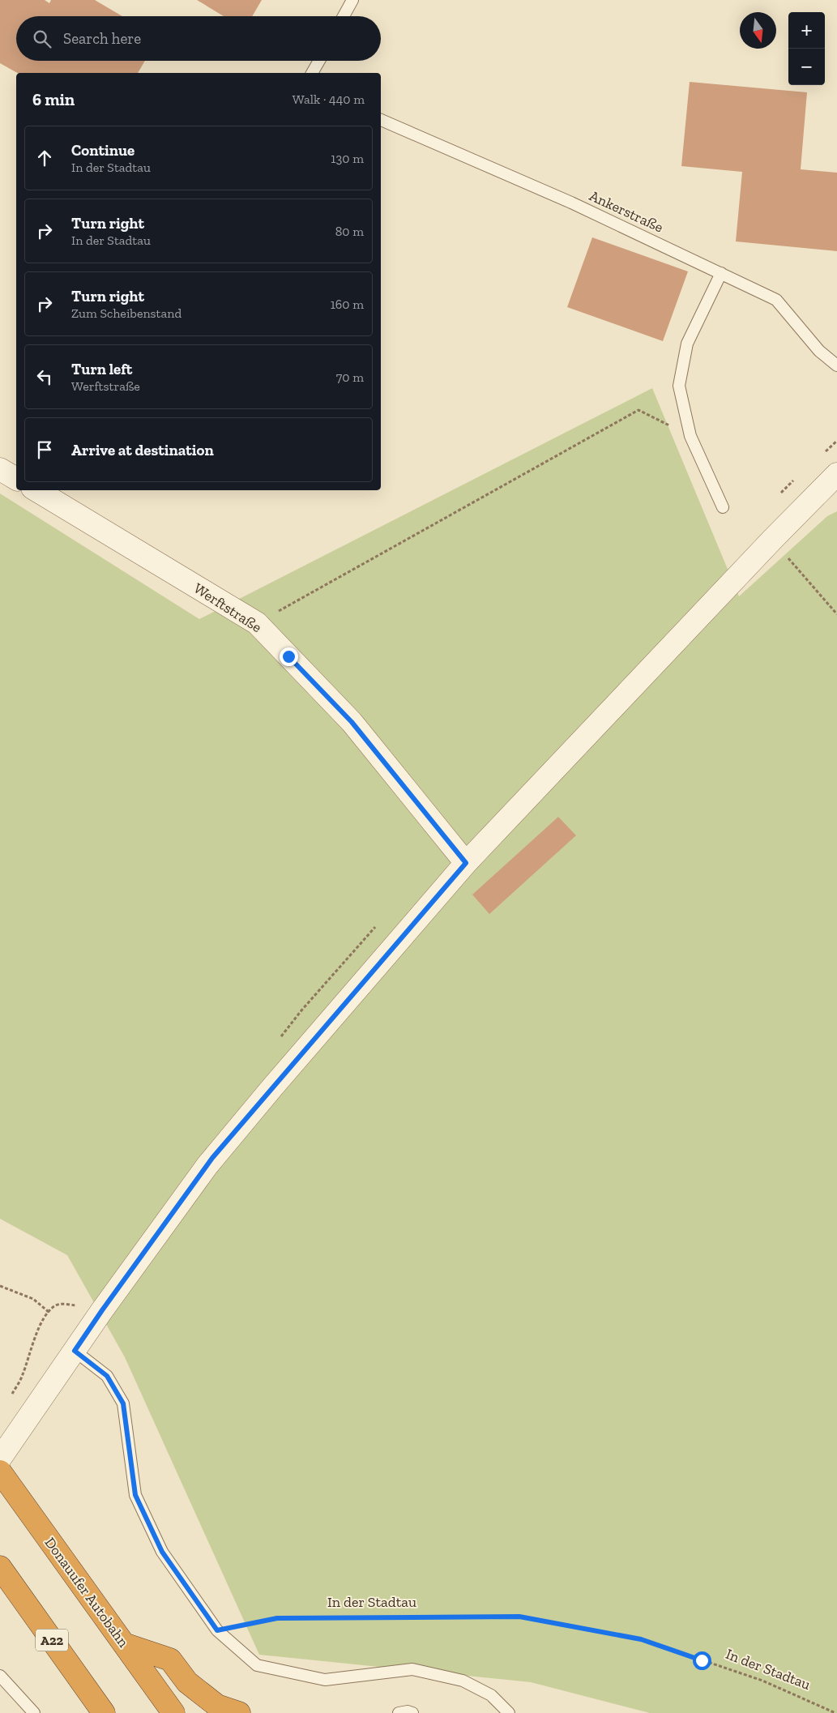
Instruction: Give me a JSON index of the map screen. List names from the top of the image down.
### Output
{
  "streets": {
    "highway": ["Donauufer Autobahn", "A22"],
    "street": ["Werftstraße"],
    "lane": ["Ankerstraße"],
    "path": ["In der Stadtau"]
  },
  "north": "bottom",
  "page": {
    "map_buttons": ["+", "−"],
    "search": "Search here",
    "heading": ["6 min", "Walk · 440 m"],
    "list": [
      ["Continue", "In der Stadtau", "130 m"],
      ["Turn right", "In der Stadtau", "80 m"],
      ["Turn right", "Zum Scheibenstand", "160 m"],
      ["Turn left", "Werftstraße", "70 m"],
      "Arrive at destination"
    ]
  }
}
